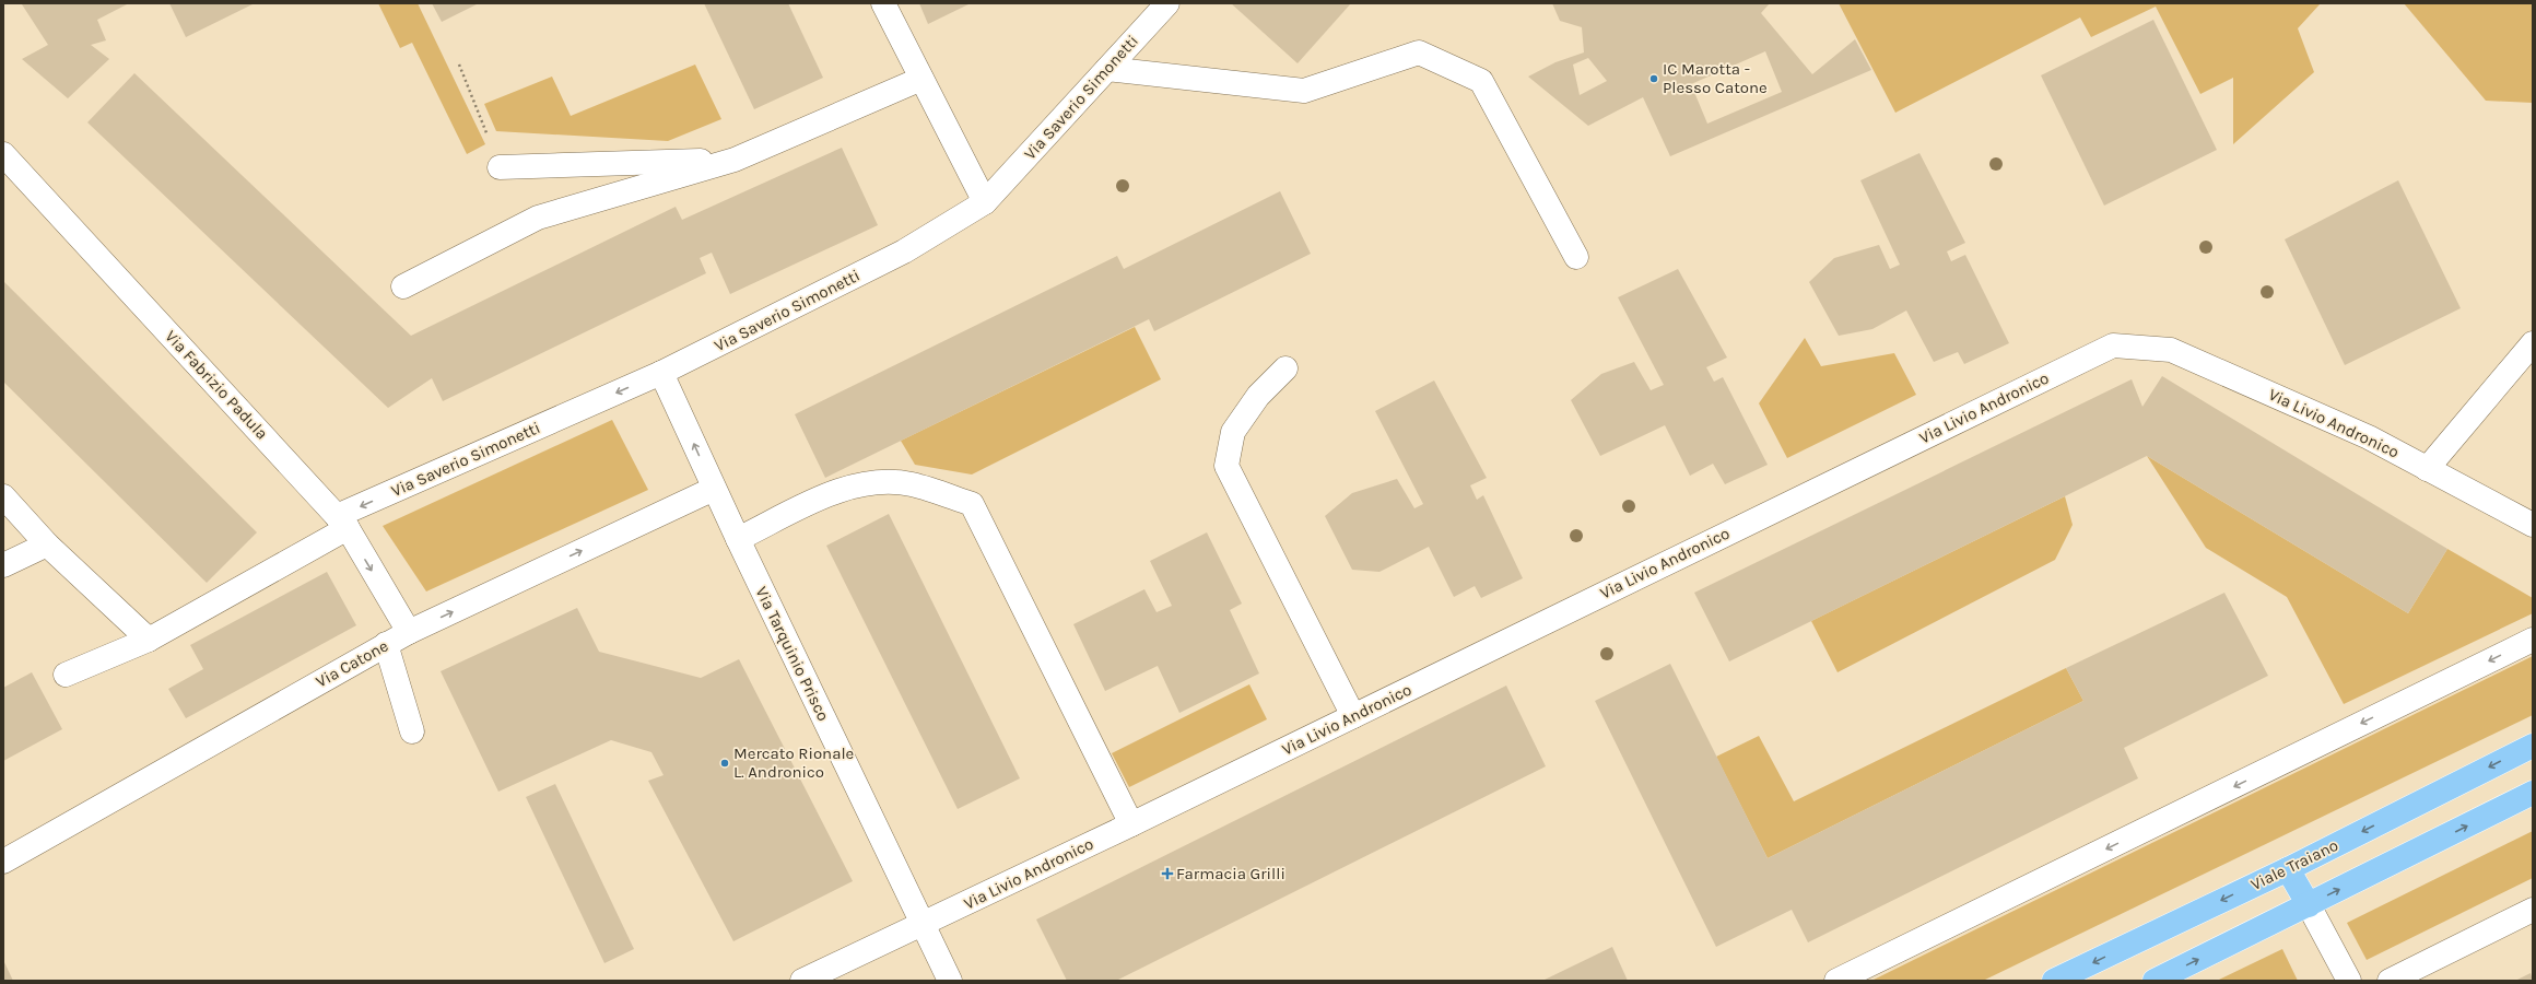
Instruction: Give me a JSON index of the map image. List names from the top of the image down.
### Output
{
  "streets": {
    "main road": ["Viale Traiano"],
    "street": [
      "Via Saverio Simonetti",
      "Via Fabrizio Padula",
      "Via Livio Andronico",
      "Via Tarquinio Prisco",
      "Via Catone"
    ]
  },
  "crossings": [
    ["Via Saverio Simonetti", "Via Fabrizio Padula"],
    ["Via Saverio Simonetti", "Via Tarquinio Prisco"],
    ["Via Fabrizio Padula", "Via Catone"],
    ["Via Livio Andronico", "Via Tarquinio Prisco"],
    ["Via Tarquinio Prisco", "Via Catone"]
  ],
  "one_way": ["Via Catone"],
  "places": {
    "other": ["IC Marotta - Plesso Catone", "Mercato Rionale L. Andronico"],
    "health": ["Farmacia Grilli"]
  }
}
